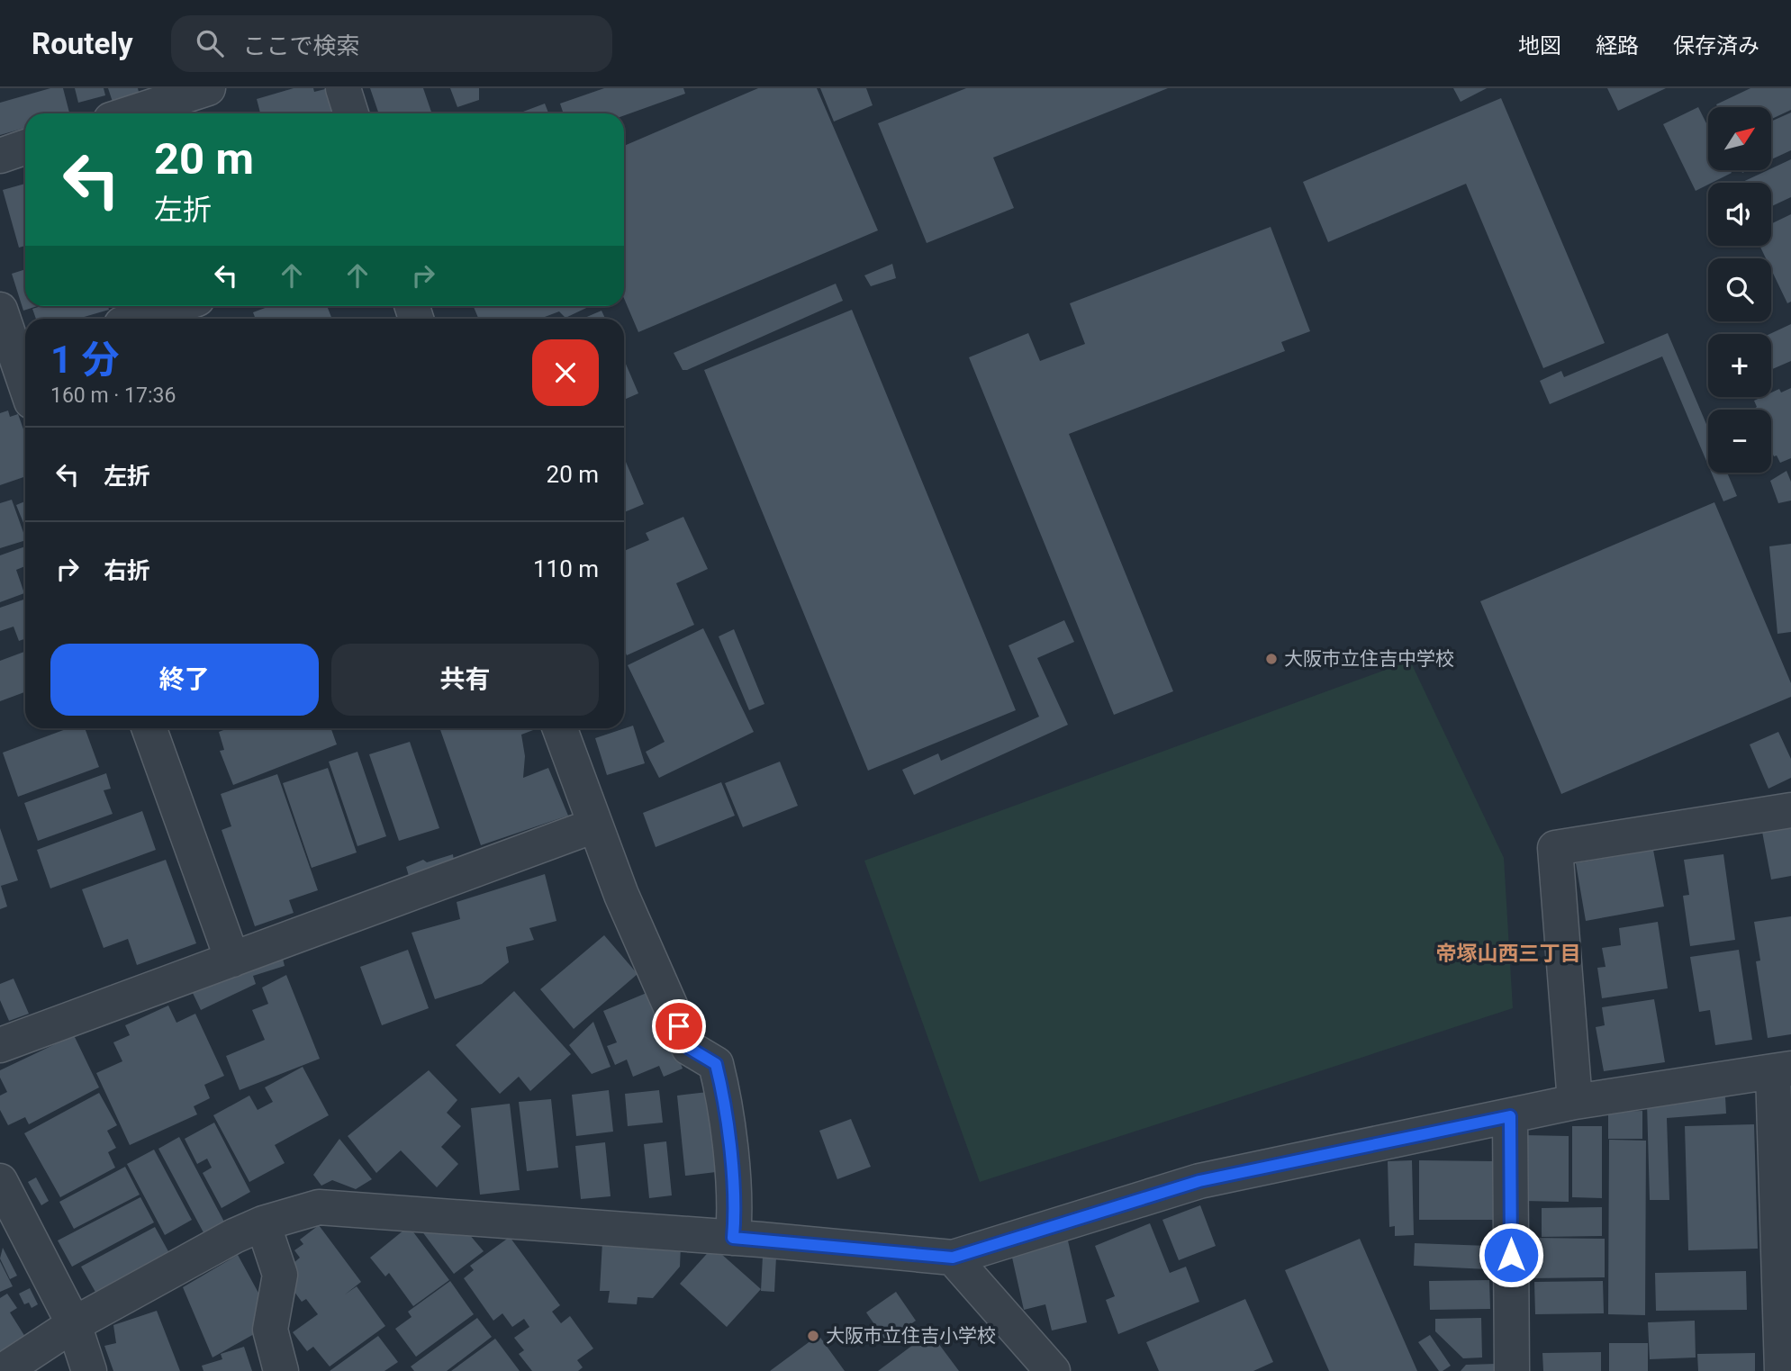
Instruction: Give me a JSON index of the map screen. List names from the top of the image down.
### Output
{
  "districts": ["帝塚山西三丁目"],
  "places": ["大阪市立住吉中学校", "大阪市立住吉小学校"],
  "north": "top right",
  "page": {
    "header": "Routely",
    "search": "ここで検索",
    "nav": ["地図", "経路", "保存済み"],
    "map_buttons": ["+", "−"],
    "turn": ["20 m", "左折"],
    "heading": ["1 分", "160 m · 17:36"],
    "list": [
      {
        "name": "左折",
        "value": "20 m"
      },
      {
        "name": "右折",
        "value": "110 m"
      }
    ],
    "buttons": ["終了", "共有"]
  }
}
